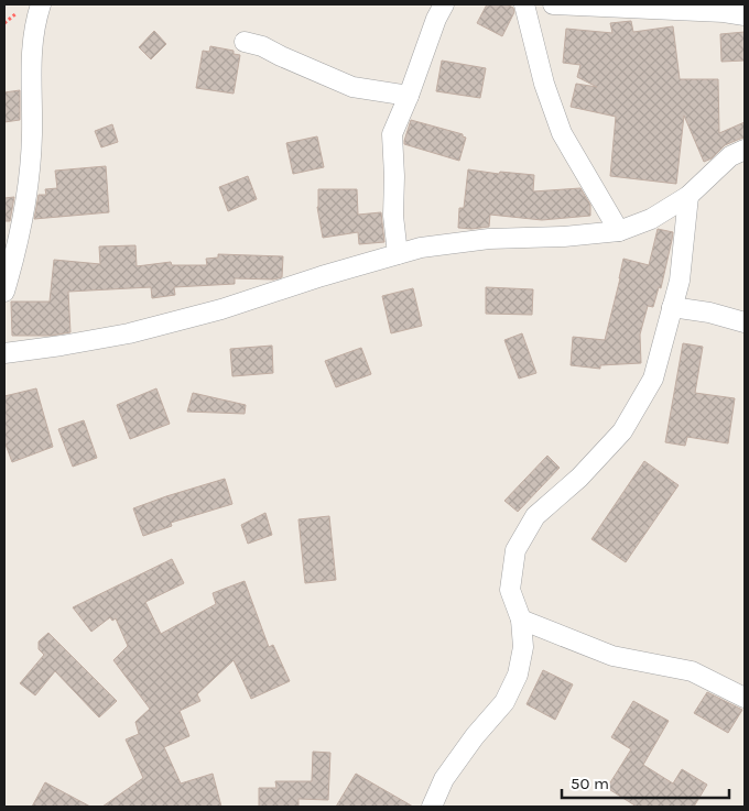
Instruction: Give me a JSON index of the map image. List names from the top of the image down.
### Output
{
  "scale_bar": "50 m"
}
